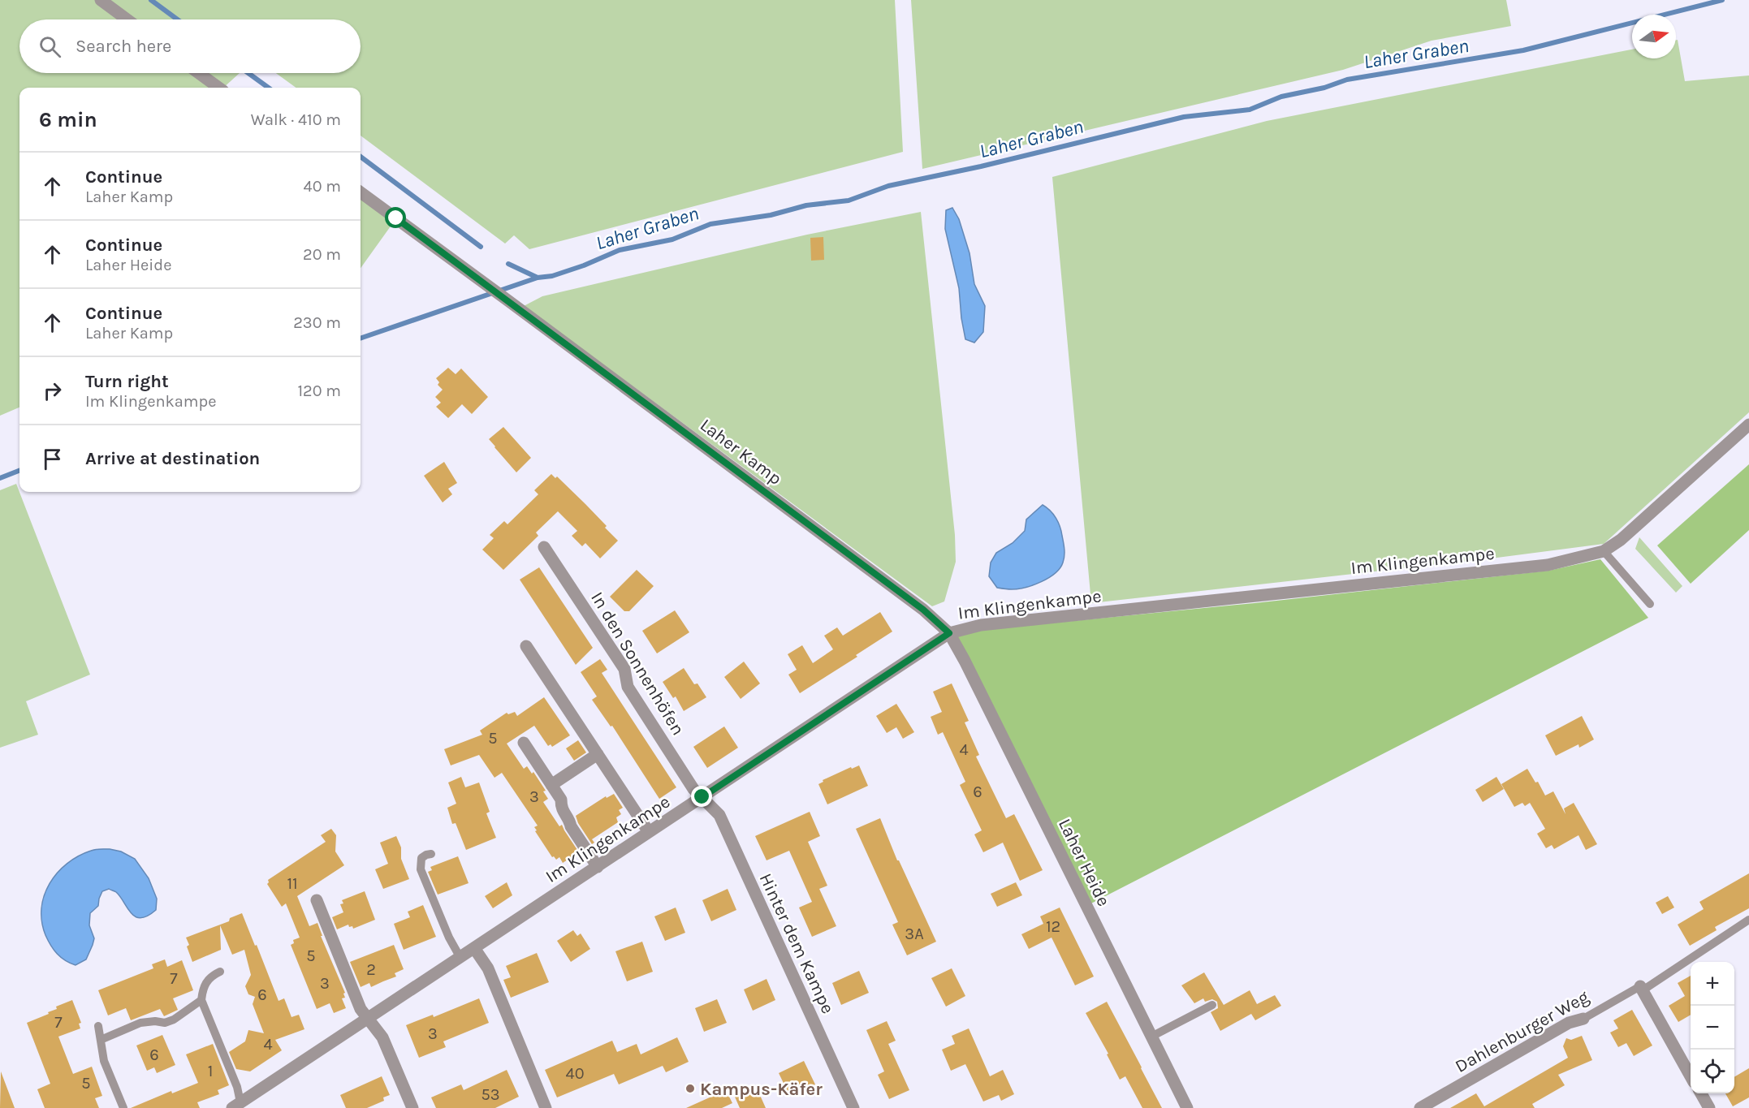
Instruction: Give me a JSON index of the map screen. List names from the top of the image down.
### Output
{
  "streets": {
    "street": [
      "Laher Kamp",
      "Im Klingenkampe",
      "In den Sonnenhöfen",
      "Laher Heide",
      "Hinter dem Kampe",
      "Dahlenburger Weg"
    ]
  },
  "crossings": [
    ["Laher Kamp", "Im Klingenkampe"],
    ["Laher Kamp", "Laher Heide"],
    ["Im Klingenkampe", "In den Sonnenhöfen"],
    ["Im Klingenkampe", "Laher Heide"],
    ["Im Klingenkampe", "Hinter dem Kampe"],
    ["In den Sonnenhöfen", "Hinter dem Kampe"]
  ],
  "water": ["Laher Graben"],
  "places": ["Kampus-Käfer"],
  "house_numbers": [
    "5",
    "4",
    "6",
    "3",
    "11",
    "12",
    "3A",
    "5",
    "2",
    "7",
    "3",
    "6",
    "7",
    "3",
    "4",
    "6",
    "1",
    "40",
    "5",
    "53"
  ],
  "north": "right",
  "page": {
    "search": "Search here",
    "heading": ["6 min", "Walk · 410 m"],
    "list": [
      ["Continue", "Laher Kamp", "40 m"],
      ["Continue", "Laher Heide", "20 m"],
      ["Continue", "Laher Kamp", "230 m"],
      ["Turn right", "Im Klingenkampe", "120 m"],
      "Arrive at destination"
    ],
    "map_buttons": ["+", "−"]
  }
}
